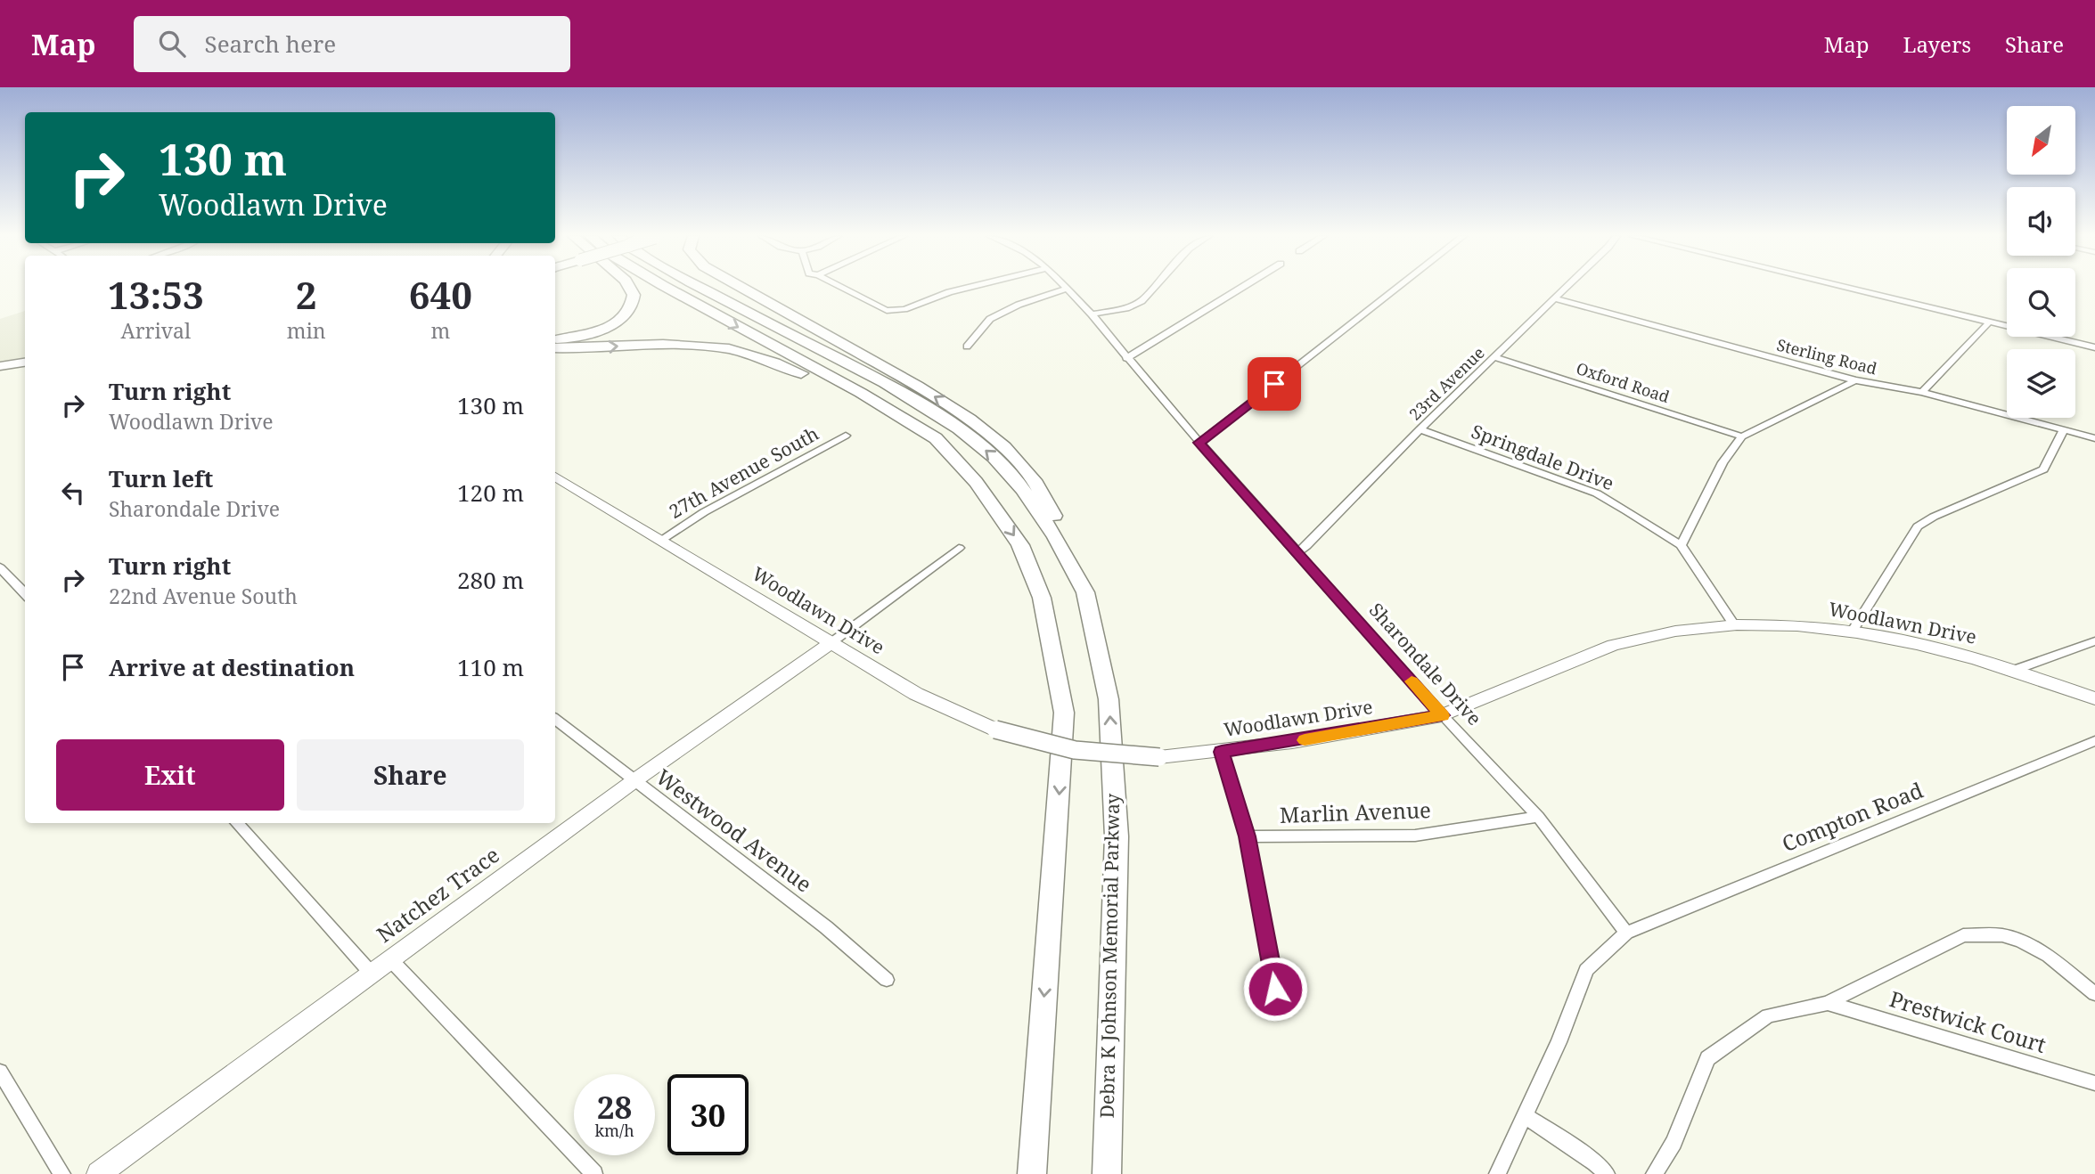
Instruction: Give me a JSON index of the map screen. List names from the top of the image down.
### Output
{
  "streets": {
    "highway": ["Debra K Johnson Memorial Parkway"],
    "main road": ["Woodlawn Drive", "Natchez Trace"],
    "street": [
      "Sterling Road",
      "Oxford Road",
      "23rd Avenue",
      "Springdale Drive",
      "27th Avenue South",
      "Sharondale Drive",
      "Marlin Avenue",
      "Compton Road",
      "Westwood Avenue",
      "Prestwick Court"
    ]
  },
  "crossings": [
    ["Sterling Road", "23rd Avenue"],
    ["Oxford Road", "23rd Avenue"],
    ["23rd Avenue", "Springdale Drive"],
    ["23rd Avenue", "Sharondale Drive"],
    ["27th Avenue South", "Woodlawn Drive"],
    ["Woodlawn Drive", "Sharondale Drive"],
    ["Woodlawn Drive", "Natchez Trace"],
    ["Sharondale Drive", "Marlin Avenue"],
    ["Sharondale Drive", "Compton Road"],
    ["Westwood Avenue", "Natchez Trace"]
  ],
  "north": "bottom left",
  "page": {
    "header": "Map",
    "search": "Search here",
    "nav": ["Map", "Layers", "Share"],
    "turn": ["130 m", "Woodlawn Drive"],
    "eta": [
      "13:53",
      "Arrival",
      "2",
      "min",
      "640",
      "m"
    ],
    "list": [
      {
        "name": "Turn right",
        "note": "Woodlawn Drive",
        "value": "130 m"
      },
      {
        "name": "Turn left",
        "note": "Sharondale Drive",
        "value": "120 m"
      },
      {
        "name": "Turn right",
        "note": "22nd Avenue South",
        "value": "280 m"
      },
      {
        "name": "Arrive at destination",
        "value": "110 m"
      }
    ],
    "buttons": ["Exit", "Share"],
    "speed": "28 km/h",
    "limit": "30"
  }
}
